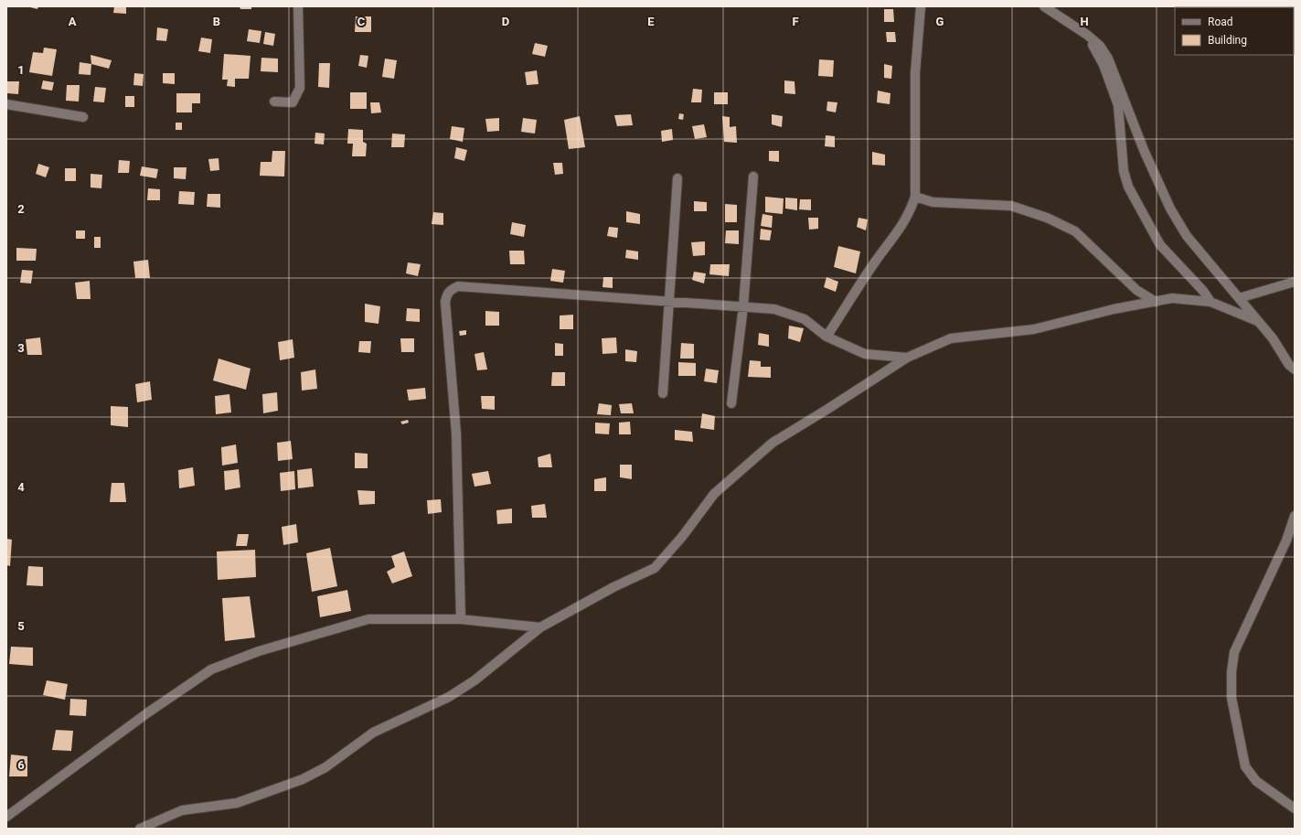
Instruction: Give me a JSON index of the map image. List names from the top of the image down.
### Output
{
  "legend": ["Road", "Building"],
  "grid": {
    "columns": [
      "A",
      "B",
      "C",
      "D",
      "E",
      "F",
      "G",
      "H"
    ],
    "rows": [
      "1",
      "2",
      "3",
      "4",
      "5",
      "6"
    ]
  }
}
